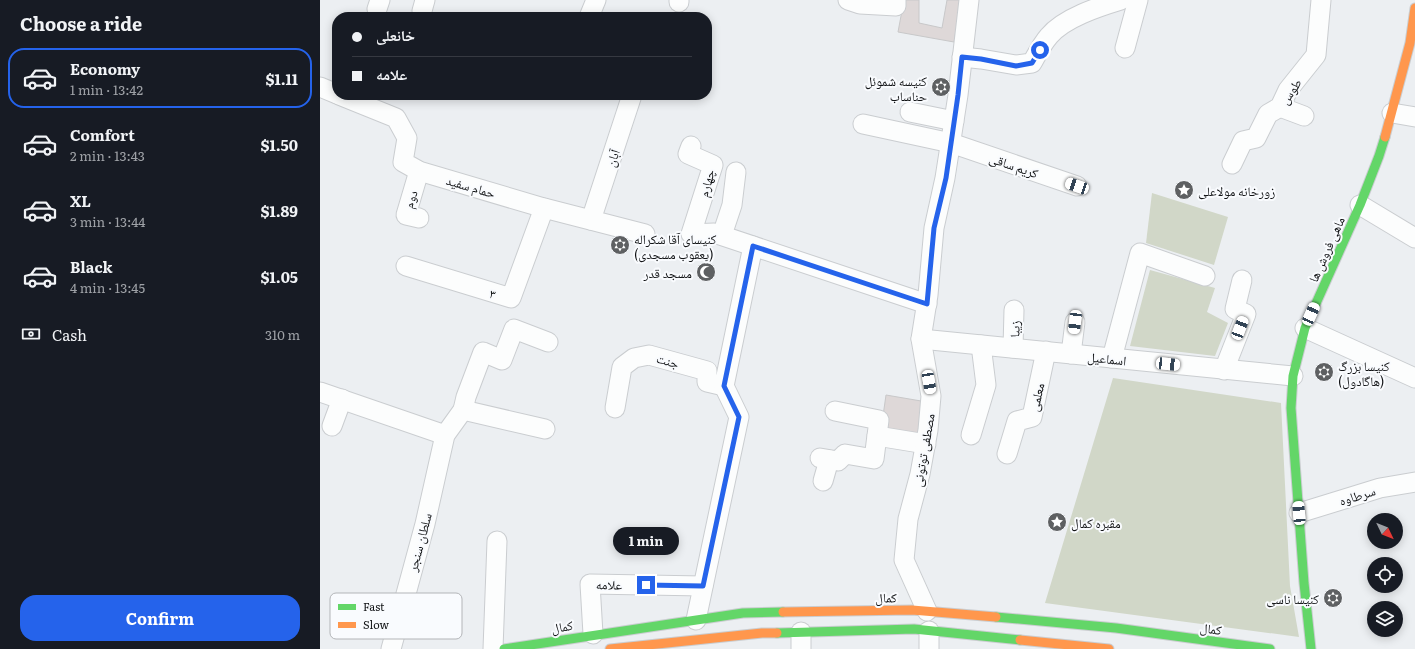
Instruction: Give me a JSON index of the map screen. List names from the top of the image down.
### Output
{
  "streets": {
    "main road": ["ماهی فروش ها", "کمال"],
    "street": [
      "طوس",
      "آبان",
      "کریم ساقی",
      "چهارم",
      "حمام سفید",
      "دوم",
      "۳",
      "زیبا",
      "اسماعیل",
      "جنت",
      "معلمی",
      "مصطفی توتونی",
      "سرطاوه",
      "سلطان سنجر",
      "علامه"
    ]
  },
  "crossings": [
    ["آبان", "حمام سفید"],
    ["کریم ساقی", "مصطفی توتونی"],
    ["حمام سفید", "دوم"],
    ["حمام سفید", "۳"],
    ["ماهی فروش ها", "اسماعیل"],
    ["ماهی فروش ها", "سرطاوه"],
    ["زیبا", "اسماعیل"],
    ["اسماعیل", "معلمی"],
    ["اسماعیل", "مصطفی توتونی"],
    ["مصطفی توتونی", "کمال"],
    ["علامه", "کمال"]
  ],
  "places": {
    "synagogue": [
      "کنیسه شموئل حناساب",
      "کنیسای آقا شکراله (یعقوب مسجدی)",
      "کنیسا بزرگ (هاگادول)",
      "کنیسا ناسی"
    ],
    "place": ["زورخانه مولاعلی", "مقبره کمال"],
    "mosque": ["مسجد قدر"]
  },
  "legend": ["Fast", "Slow"],
  "north": "bottom right",
  "page": {
    "heading": "Choose a ride",
    "banner": ["خانعلی", "علامه"],
    "list": [
      {
        "name": "Economy",
        "note": "1 min · 13:42",
        "value": "$1.11"
      },
      {
        "name": "Comfort",
        "note": "2 min · 13:43",
        "value": "$1.50"
      },
      {
        "name": "XL",
        "note": "3 min · 13:44",
        "value": "$1.89"
      },
      {
        "name": "Black",
        "note": "4 min · 13:45",
        "value": "$1.05"
      }
    ],
    "pay": ["Cash", "310 m"],
    "bubble": "1 min",
    "buttons": "Confirm"
  }
}
